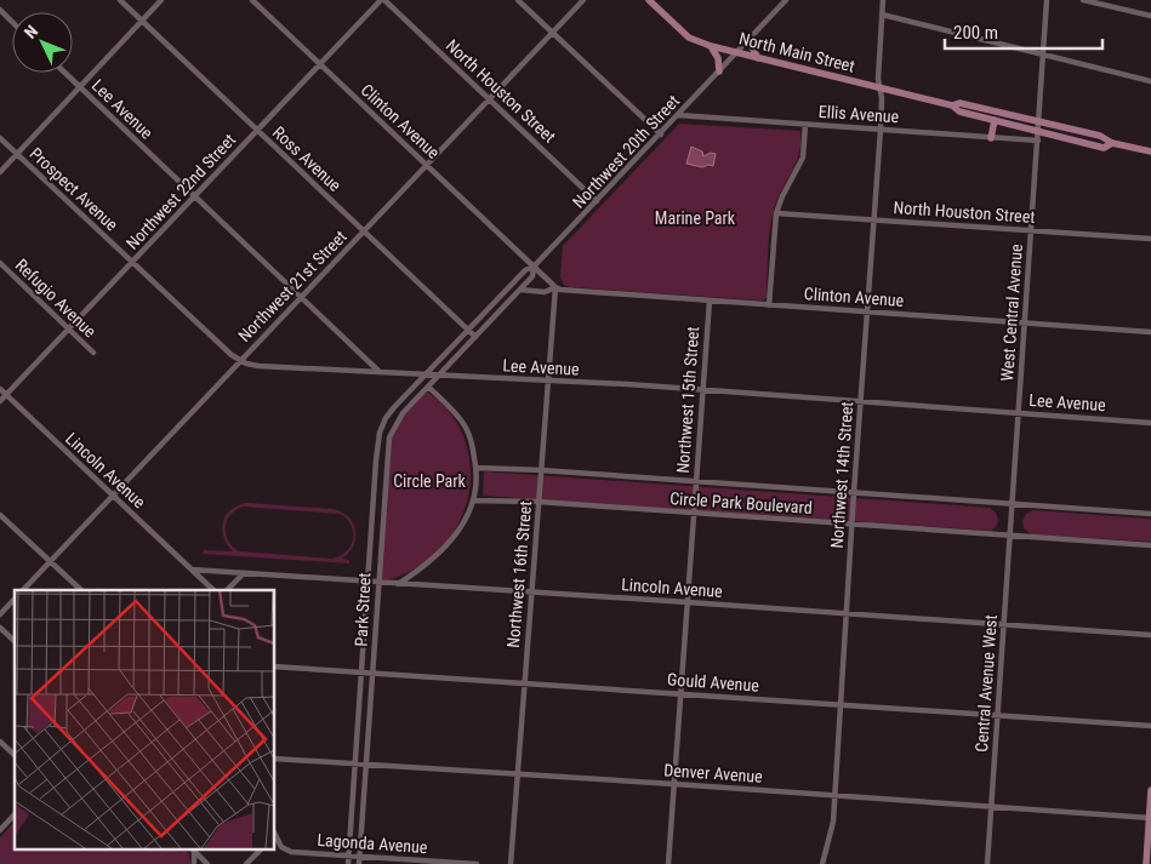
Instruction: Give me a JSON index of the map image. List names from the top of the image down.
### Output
{
  "streets": {
    "main road": ["North Main Street"],
    "street": [
      "North Houston Street",
      "Lee Avenue",
      "Ellis Avenue",
      "Clinton Avenue",
      "Northwest 20th Street",
      "Ross Avenue",
      "Prospect Avenue",
      "Northwest 22nd Street",
      "Northwest 21st Street",
      "Refugio Avenue",
      "West Central Avenue",
      "Northwest 15th Street",
      "Lincoln Avenue",
      "Northwest 14th Street",
      "Circle Park Boulevard",
      "Northwest 16th Street",
      "Park Street",
      "Gould Avenue",
      "Central Avenue West",
      "Denver Avenue",
      "Lagonda Avenue"
    ]
  },
  "crossings": [
    ["North Main Street", "Northwest 20th Street"],
    ["North Main Street", "West Central Avenue"],
    ["North Main Street", "Northwest 14th Street"],
    ["North Houston Street", "Northwest 20th Street"],
    ["North Houston Street", "Northwest 22nd Street"],
    ["North Houston Street", "Northwest 21st Street"],
    ["North Houston Street", "West Central Avenue"],
    ["North Houston Street", "Northwest 14th Street"],
    ["Lee Avenue", "Northwest 20th Street"],
    ["Lee Avenue", "Prospect Avenue"],
    ["Lee Avenue", "Northwest 22nd Street"],
    ["Lee Avenue", "Northwest 21st Street"],
    ["Lee Avenue", "West Central Avenue"],
    ["Lee Avenue", "Northwest 15th Street"],
    ["Lee Avenue", "Northwest 14th Street"],
    ["Lee Avenue", "Northwest 16th Street"],
    ["Lee Avenue", "Park Street"],
    ["Ellis Avenue", "Northwest 20th Street"],
    ["Ellis Avenue", "West Central Avenue"],
    ["Ellis Avenue", "Northwest 14th Street"],
    ["Clinton Avenue", "Northwest 20th Street"],
    ["Clinton Avenue", "Northwest 22nd Street"],
    ["Clinton Avenue", "Northwest 21st Street"],
    ["Clinton Avenue", "West Central Avenue"],
    ["Clinton Avenue", "Northwest 15th Street"],
    ["Clinton Avenue", "Northwest 14th Street"],
    ["Clinton Avenue", "Northwest 16th Street"],
    ["Northwest 20th Street", "Ross Avenue"],
    ["Northwest 20th Street", "Park Street"],
    ["Ross Avenue", "Northwest 22nd Street"],
    ["Ross Avenue", "Northwest 21st Street"],
    ["Prospect Avenue", "Northwest 22nd Street"],
    ["Prospect Avenue", "Northwest 21st Street"],
    ["Northwest 22nd Street", "Refugio Avenue"],
    ["Northwest 22nd Street", "Lincoln Avenue"],
    ["Northwest 21st Street", "Lincoln Avenue"],
    ["West Central Avenue", "Circle Park Boulevard"],
    ["West Central Avenue", "Central Avenue West"],
    ["Northwest 15th Street", "Lincoln Avenue"],
    ["Northwest 15th Street", "Circle Park Boulevard"],
    ["Northwest 15th Street", "Gould Avenue"],
    ["Northwest 15th Street", "Denver Avenue"],
    ["Lincoln Avenue", "Northwest 14th Street"],
    ["Lincoln Avenue", "Northwest 16th Street"],
    ["Lincoln Avenue", "Park Street"],
    ["Lincoln Avenue", "Central Avenue West"],
    ["Northwest 14th Street", "Circle Park Boulevard"],
    ["Northwest 14th Street", "Gould Avenue"],
    ["Northwest 14th Street", "Denver Avenue"],
    ["Circle Park Boulevard", "Northwest 16th Street"],
    ["Circle Park Boulevard", "Central Avenue West"],
    ["Northwest 16th Street", "Gould Avenue"],
    ["Northwest 16th Street", "Denver Avenue"],
    ["Park Street", "Gould Avenue"],
    ["Park Street", "Denver Avenue"],
    ["Park Street", "Lagonda Avenue"],
    ["Gould Avenue", "Central Avenue West"],
    ["Central Avenue West", "Denver Avenue"]
  ],
  "parks": ["Marine Park", "Circle Park"],
  "scale_bar": "200 m",
  "north": "top left"
}
